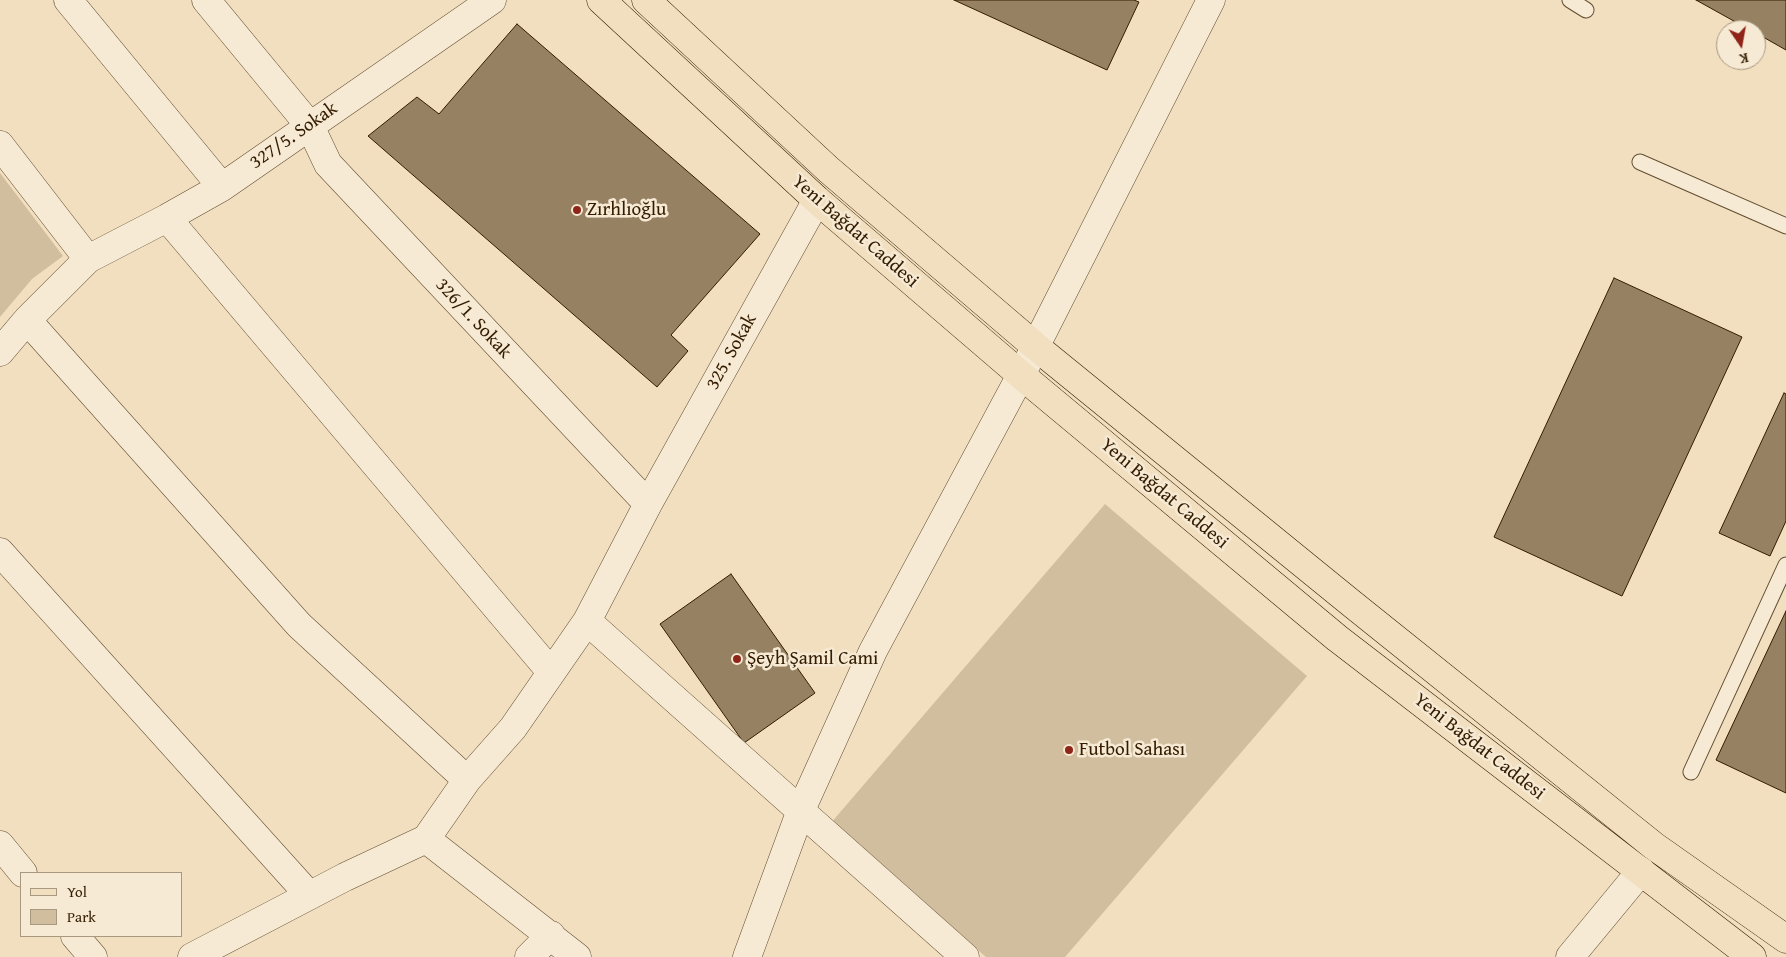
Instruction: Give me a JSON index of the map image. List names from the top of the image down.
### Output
{
  "streets": {
    "main road": ["Yeni Bağdat Caddesi"],
    "street": ["327/5. Sokak", "326/1. Sokak", "325. Sokak"]
  },
  "crossings": [
    ["327/5. Sokak", "326/1. Sokak"],
    ["Yeni Bağdat Caddesi", "325. Sokak"],
    ["326/1. Sokak", "325. Sokak"]
  ],
  "places": ["Zırhlıoğlu", "Şeyh Şamil Cami", "Futbol Sahası"],
  "legend": ["Yol", "Park"],
  "north": "bottom"
}
